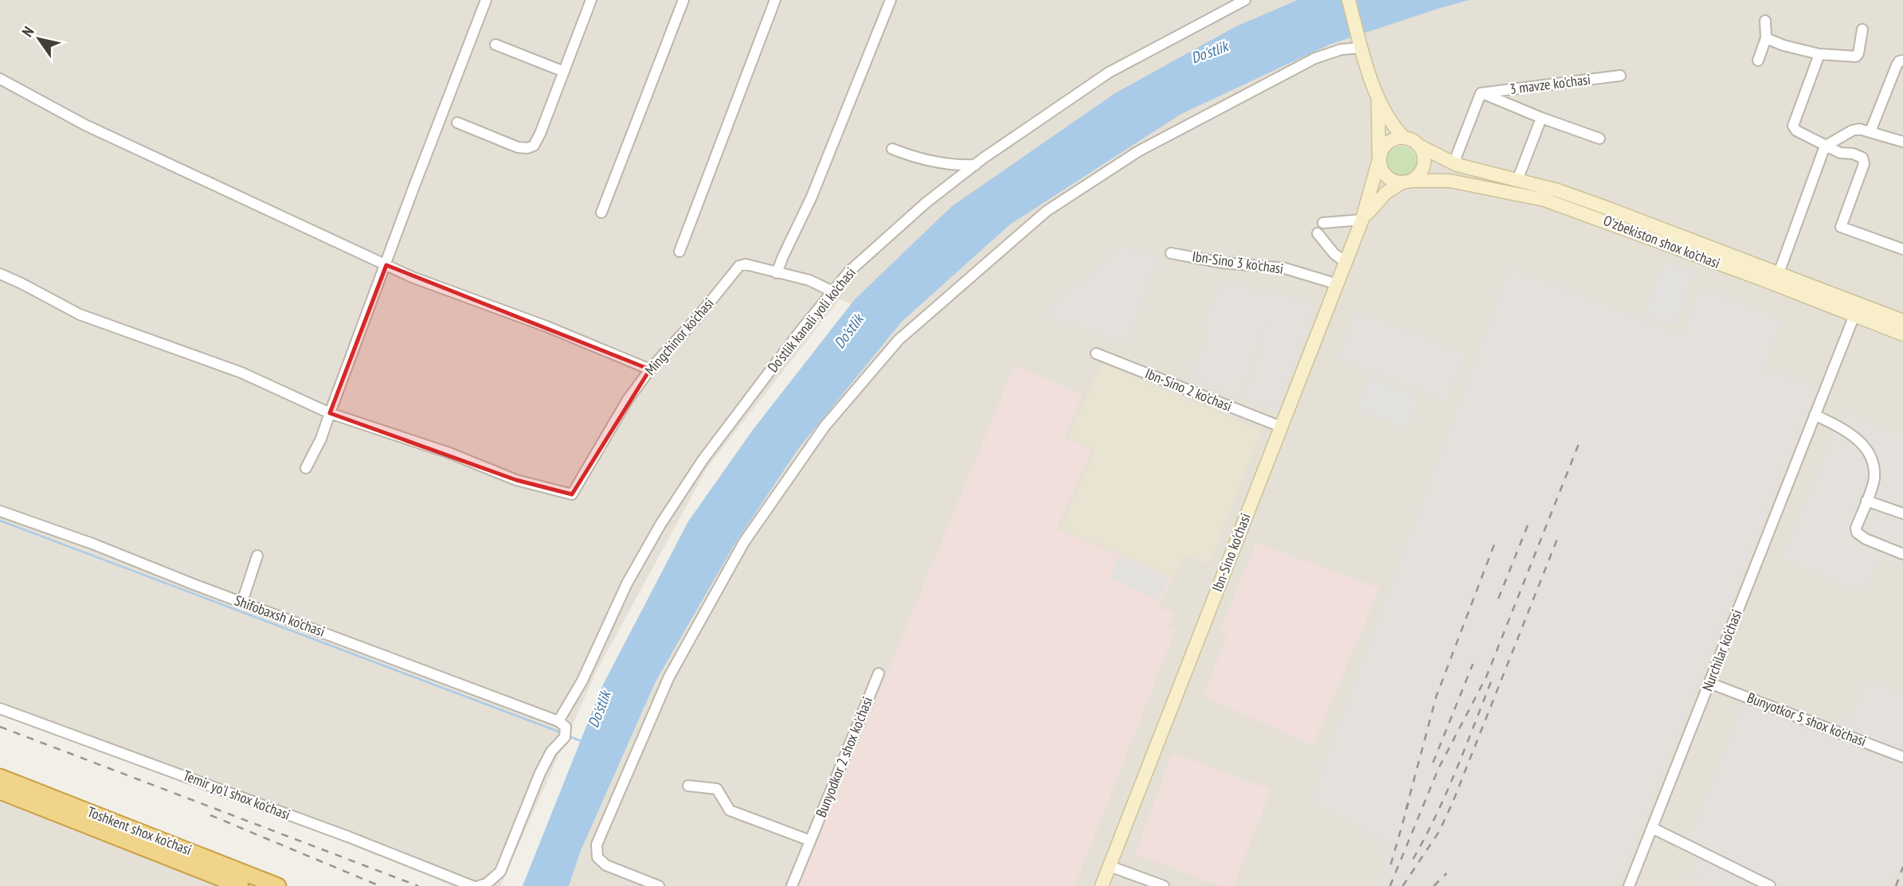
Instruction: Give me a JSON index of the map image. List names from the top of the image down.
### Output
{
  "streets": {
    "highway": ["Toshkent shox ko'chasi"],
    "main road": ["O'zbekiston shox ko'chasi", "Ibn-Sino ko'chasi"],
    "street": [
      "3 mavze ko'chasi",
      "Ibn-Sino 3 ko'chasi",
      "Do'stlik kanali yoli ko'chasi",
      "Mingchinor ko'chasi",
      "Ibn-Sino 2 ko'chasi",
      "Shifobaxsh ko'chasi",
      "Nurchilar ko'chasi",
      "Bunyotkor 5 shox ko'chasi",
      "Bunyodkor 2 shox ko'chasi",
      "Temir yo'l shox ko'chasi"
    ]
  },
  "crossings": [
    ["O'zbekiston shox ko'chasi", "Nurchilar ko'chasi"],
    ["Ibn-Sino 3 ko'chasi", "Ibn-Sino ko'chasi"],
    ["Do'stlik kanali yoli ko'chasi", "Mingchinor ko'chasi"],
    ["Do'stlik kanali yoli ko'chasi", "Shifobaxsh ko'chasi"],
    ["Ibn-Sino 2 ko'chasi", "Ibn-Sino ko'chasi"],
    ["Nurchilar ko'chasi", "Bunyotkor 5 shox ko'chasi"]
  ],
  "water": ["Do'stlik"],
  "north": "top left"
}
